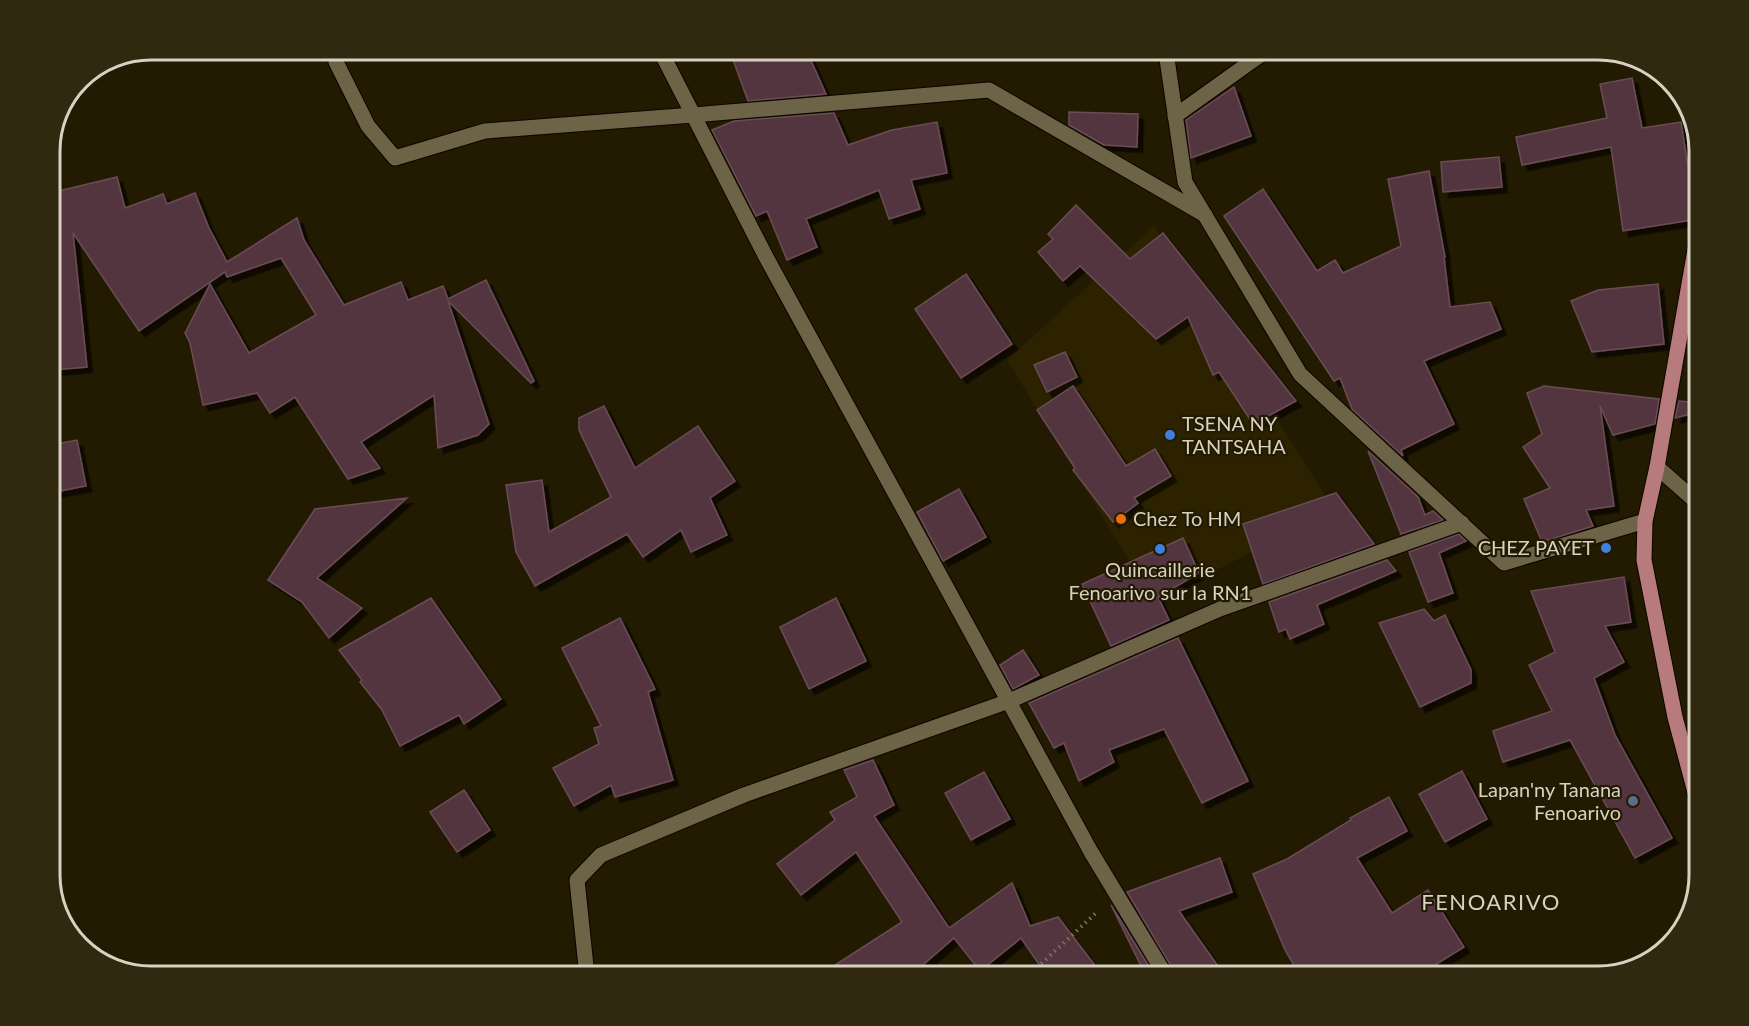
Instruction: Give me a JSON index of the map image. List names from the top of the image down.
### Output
{
  "districts": ["FENOARIVO"],
  "places": [
    "TSENA NY TANTSAHA",
    "Chez To HM",
    "CHEZ PAYET",
    "Quincaillerie Fenoarivo sur la RN1",
    "Lapan'ny Tanana Fenoarivo"
  ]
}
